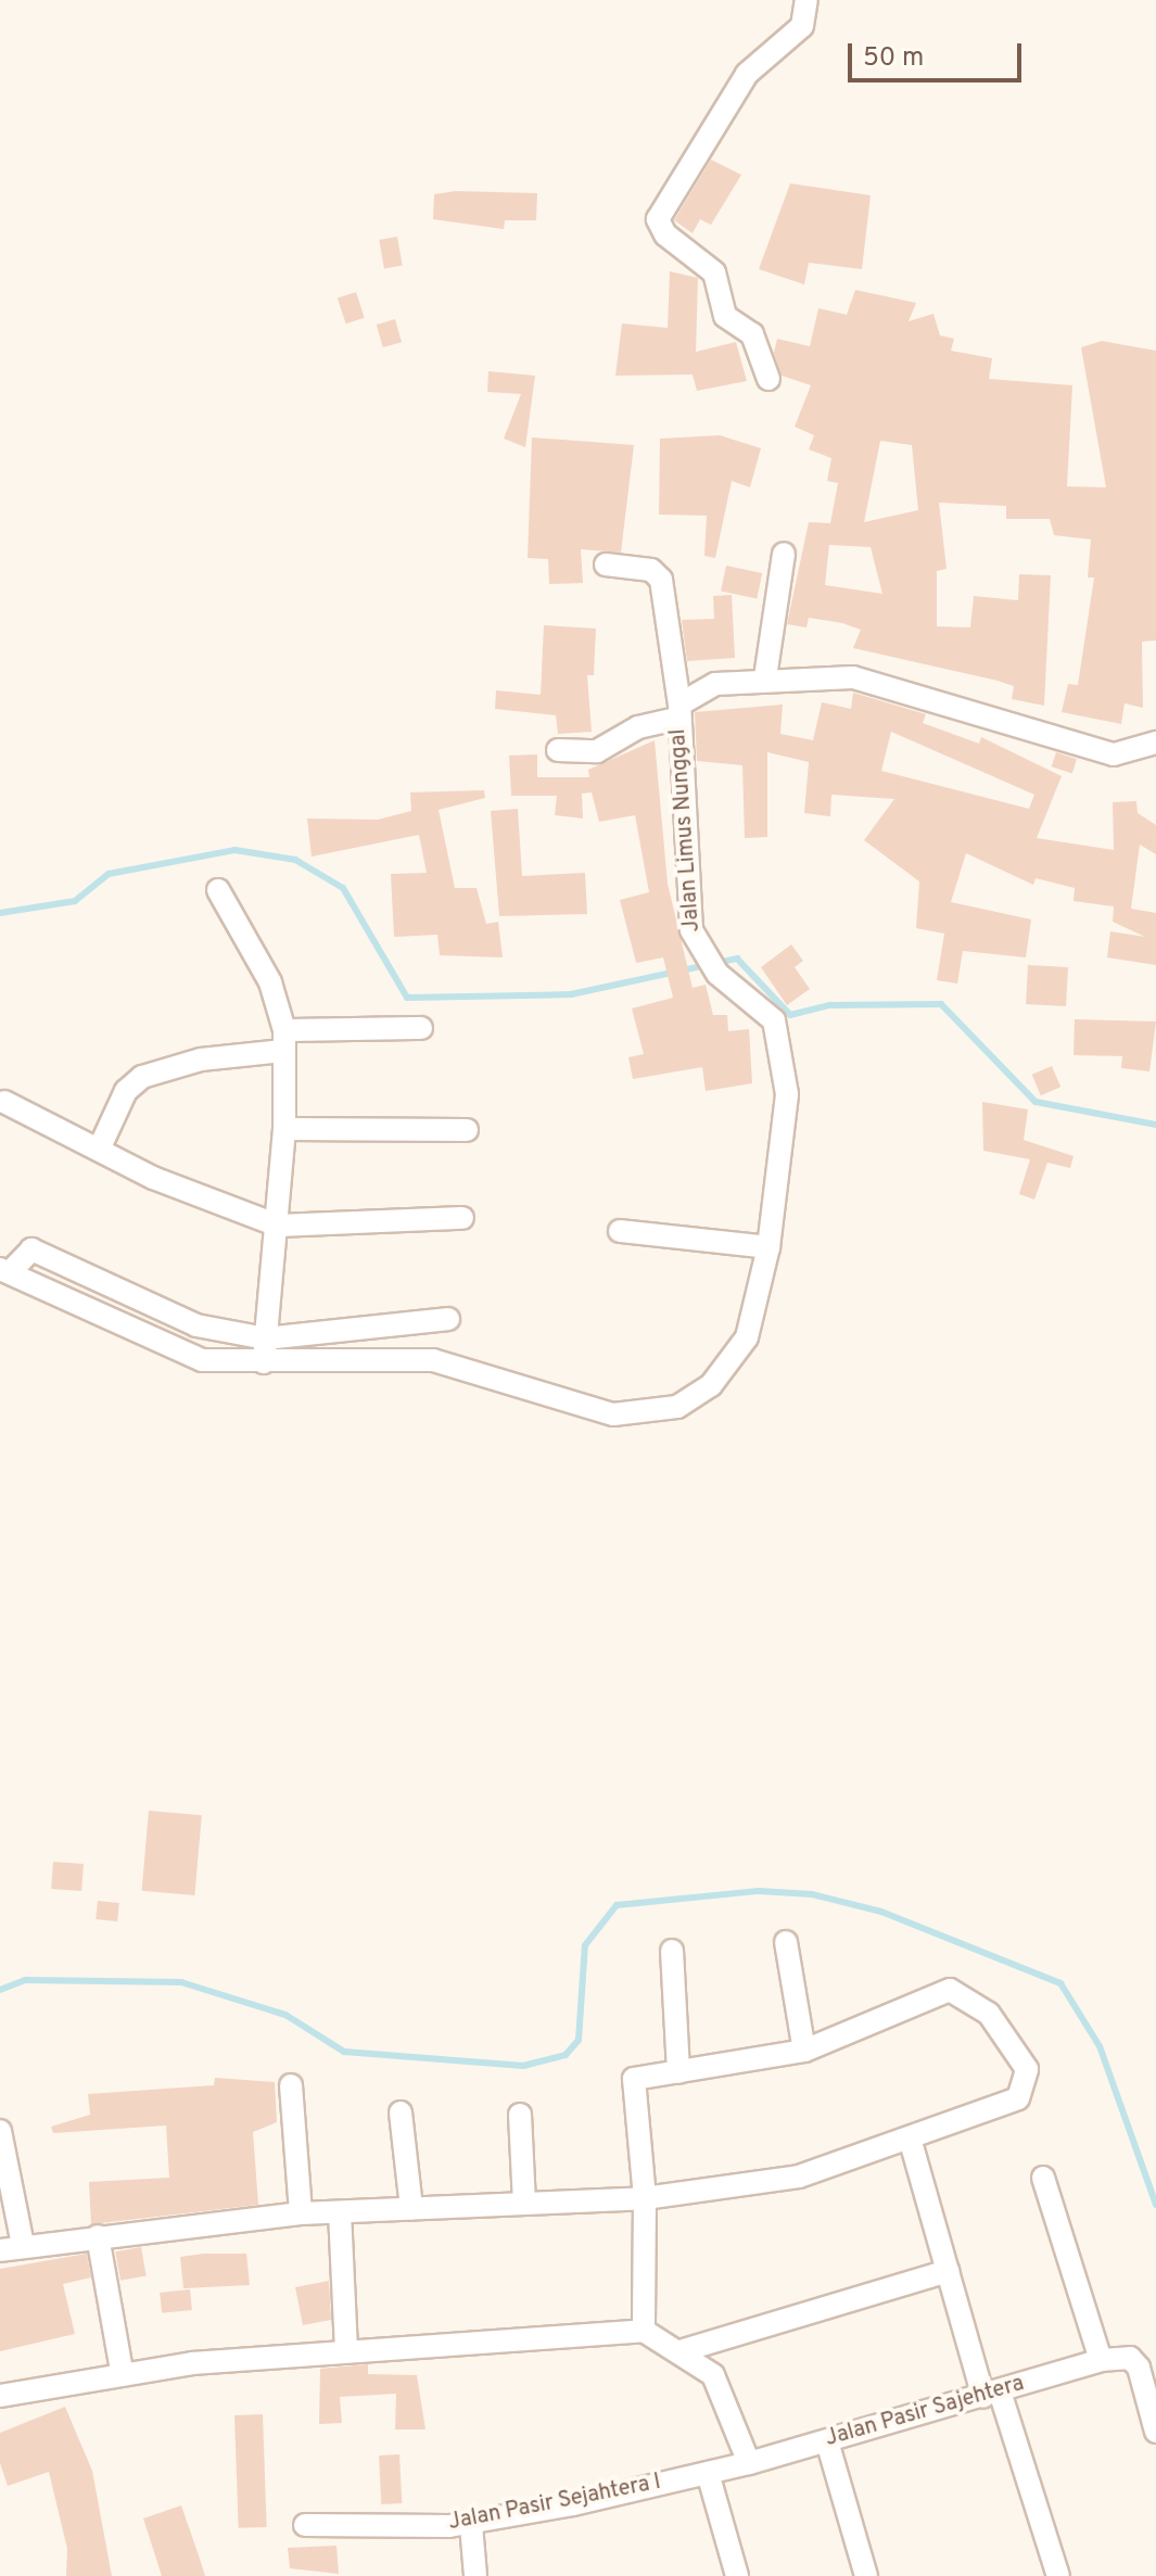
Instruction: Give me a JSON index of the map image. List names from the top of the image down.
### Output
{
  "streets": {
    "street": ["Jalan Limus Nunggal", "Jalan Pasir Sajehtera", "Jalan Pasir Sejahtera I"]
  },
  "crossings": [
    ["Jalan Pasir Sajehtera", "Jalan Pasir Sejahtera I"]
  ],
  "scale_bar": "50 m"
}
